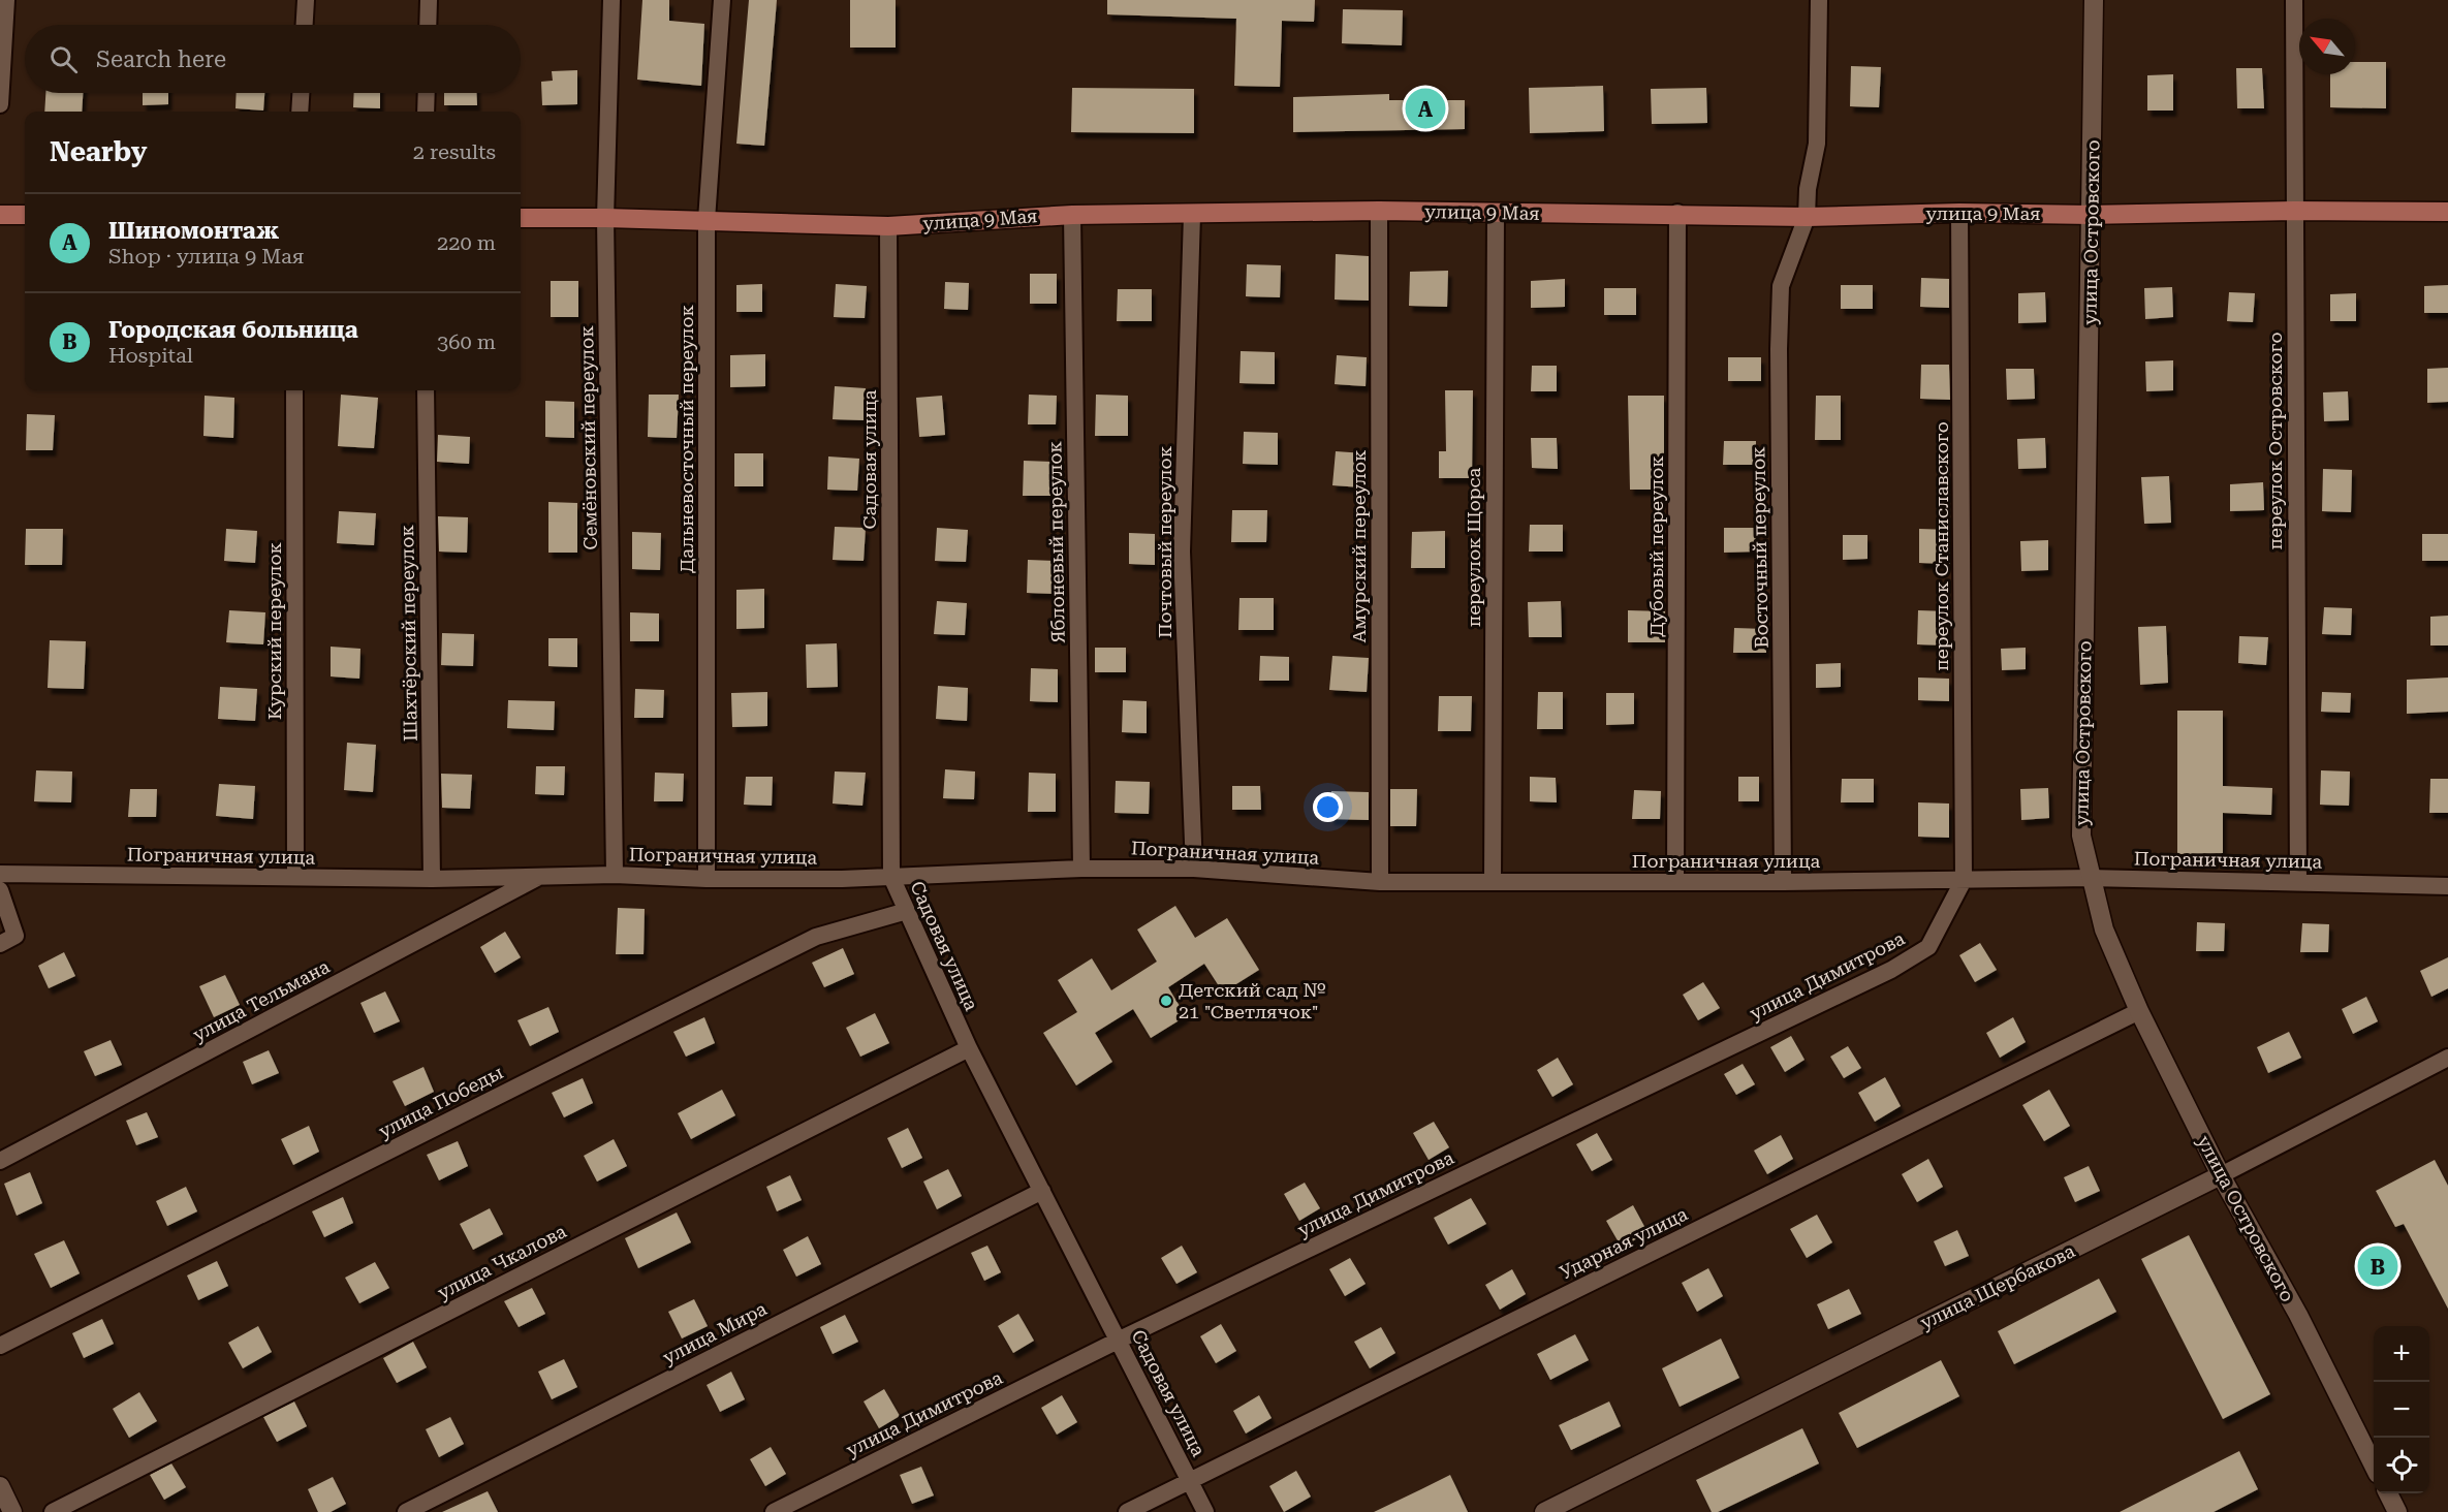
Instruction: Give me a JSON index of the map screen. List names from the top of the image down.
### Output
{
  "streets": {
    "main road": ["улица 9 Мая", "улица Островского", "улица Щербакова"],
    "street": [
      "Семёновский переулок",
      "Дальневосточный переулок",
      "переулок Островского",
      "Садовая улица",
      "Яблоневый переулок",
      "Почтовый переулок",
      "Амурский переулок",
      "Дубовый переулок",
      "переулок Станиславского",
      "переулок Щорса",
      "Восточный переулок",
      "Курский переулок",
      "Шахтёрский переулок",
      "Пограничная улица",
      "улица Димитрова",
      "улица Тельмана",
      "улица Победы",
      "Ударная улица",
      "улица Чкалова",
      "улица Мира"
    ]
  },
  "crossings": [
    ["улица 9 Мая", "улица Островского"],
    ["улица 9 Мая", "Семёновский переулок"],
    ["улица 9 Мая", "Дальневосточный переулок"],
    ["улица 9 Мая", "переулок Островского"],
    ["улица 9 Мая", "Садовая улица"],
    ["улица 9 Мая", "Яблоневый переулок"],
    ["улица 9 Мая", "Почтовый переулок"],
    ["улица 9 Мая", "Амурский переулок"],
    ["улица 9 Мая", "Дубовый переулок"],
    ["улица 9 Мая", "переулок Станиславского"],
    ["улица 9 Мая", "переулок Щорса"],
    ["улица 9 Мая", "Восточный переулок"],
    ["улица Островского", "Пограничная улица"],
    ["улица Островского", "Ударная улица"],
    ["улица Островского", "улица Щербакова"],
    ["Семёновский переулок", "Пограничная улица"],
    ["Дальневосточный переулок", "Пограничная улица"],
    ["переулок Островского", "Пограничная улица"],
    ["Садовая улица", "Пограничная улица"],
    ["Садовая улица", "улица Димитрова"],
    ["Садовая улица", "улица Победы"],
    ["Садовая улица", "Ударная улица"],
    ["Садовая улица", "улица Чкалова"],
    ["Садовая улица", "улица Мира"],
    ["Яблоневый переулок", "Пограничная улица"],
    ["Почтовый переулок", "Пограничная улица"],
    ["Амурский переулок", "Пограничная улица"],
    ["Дубовый переулок", "Пограничная улица"],
    ["переулок Станиславского", "Пограничная улица"],
    ["переулок Станиславского", "улица Димитрова"],
    ["переулок Щорса", "Пограничная улица"],
    ["Восточный переулок", "Пограничная улица"],
    ["Курский переулок", "Пограничная улица"],
    ["Шахтёрский переулок", "Пограничная улица"],
    ["Пограничная улица", "улица Димитрова"],
    ["Пограничная улица", "улица Тельмана"]
  ],
  "places": ["Детский сад № 21 \"Светлячок\""],
  "north": "top left",
  "page": {
    "search": "Search here",
    "pins": ["A", "B"],
    "heading": ["Nearby", "2 results"],
    "list": [
      {
        "mark": "A",
        "name": "Шиномонтаж",
        "note": "Shop · улица 9 Мая",
        "value": "220 m"
      },
      {
        "mark": "B",
        "name": "Городская больница",
        "note": "Hospital",
        "value": "360 m"
      }
    ],
    "map_buttons": ["+", "−"]
  }
}
